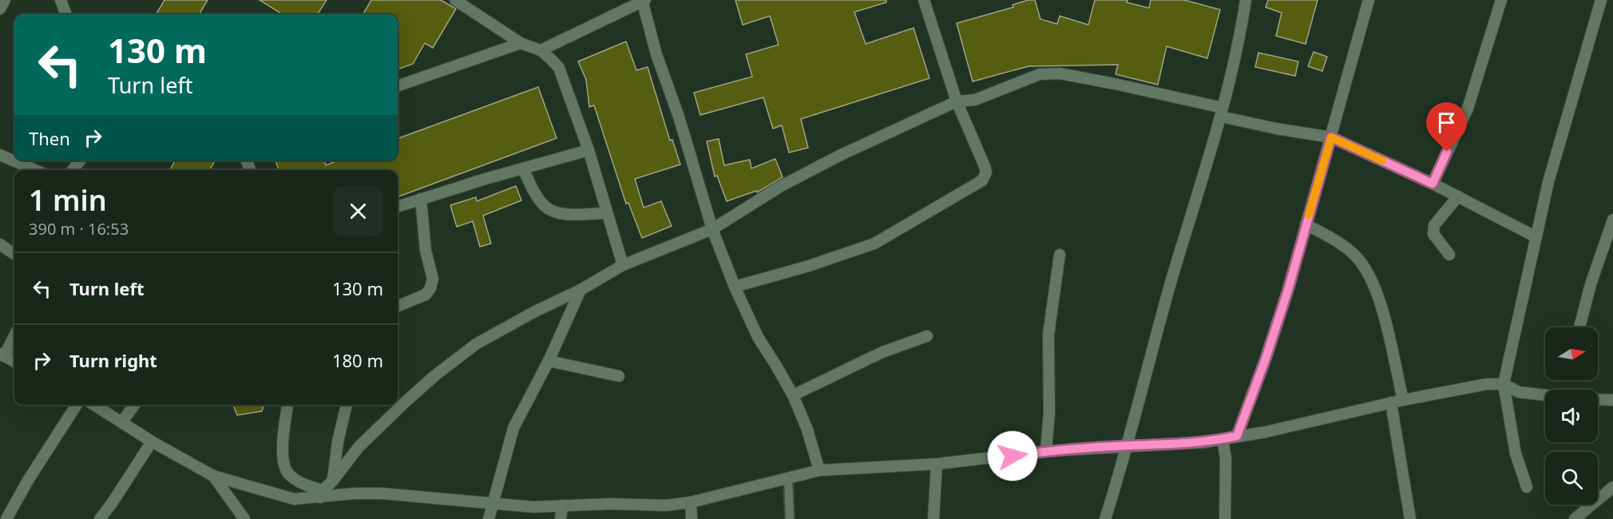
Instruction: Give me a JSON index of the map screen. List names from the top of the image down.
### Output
{
  "north": "right",
  "page": {
    "turn": ["130 m", "Turn left"],
    "then": "Then",
    "heading": ["1 min", "390 m · 16:53"],
    "list": [
      {
        "name": "Turn left",
        "value": "130 m"
      },
      {
        "name": "Turn right",
        "value": "180 m"
      }
    ]
  }
}
